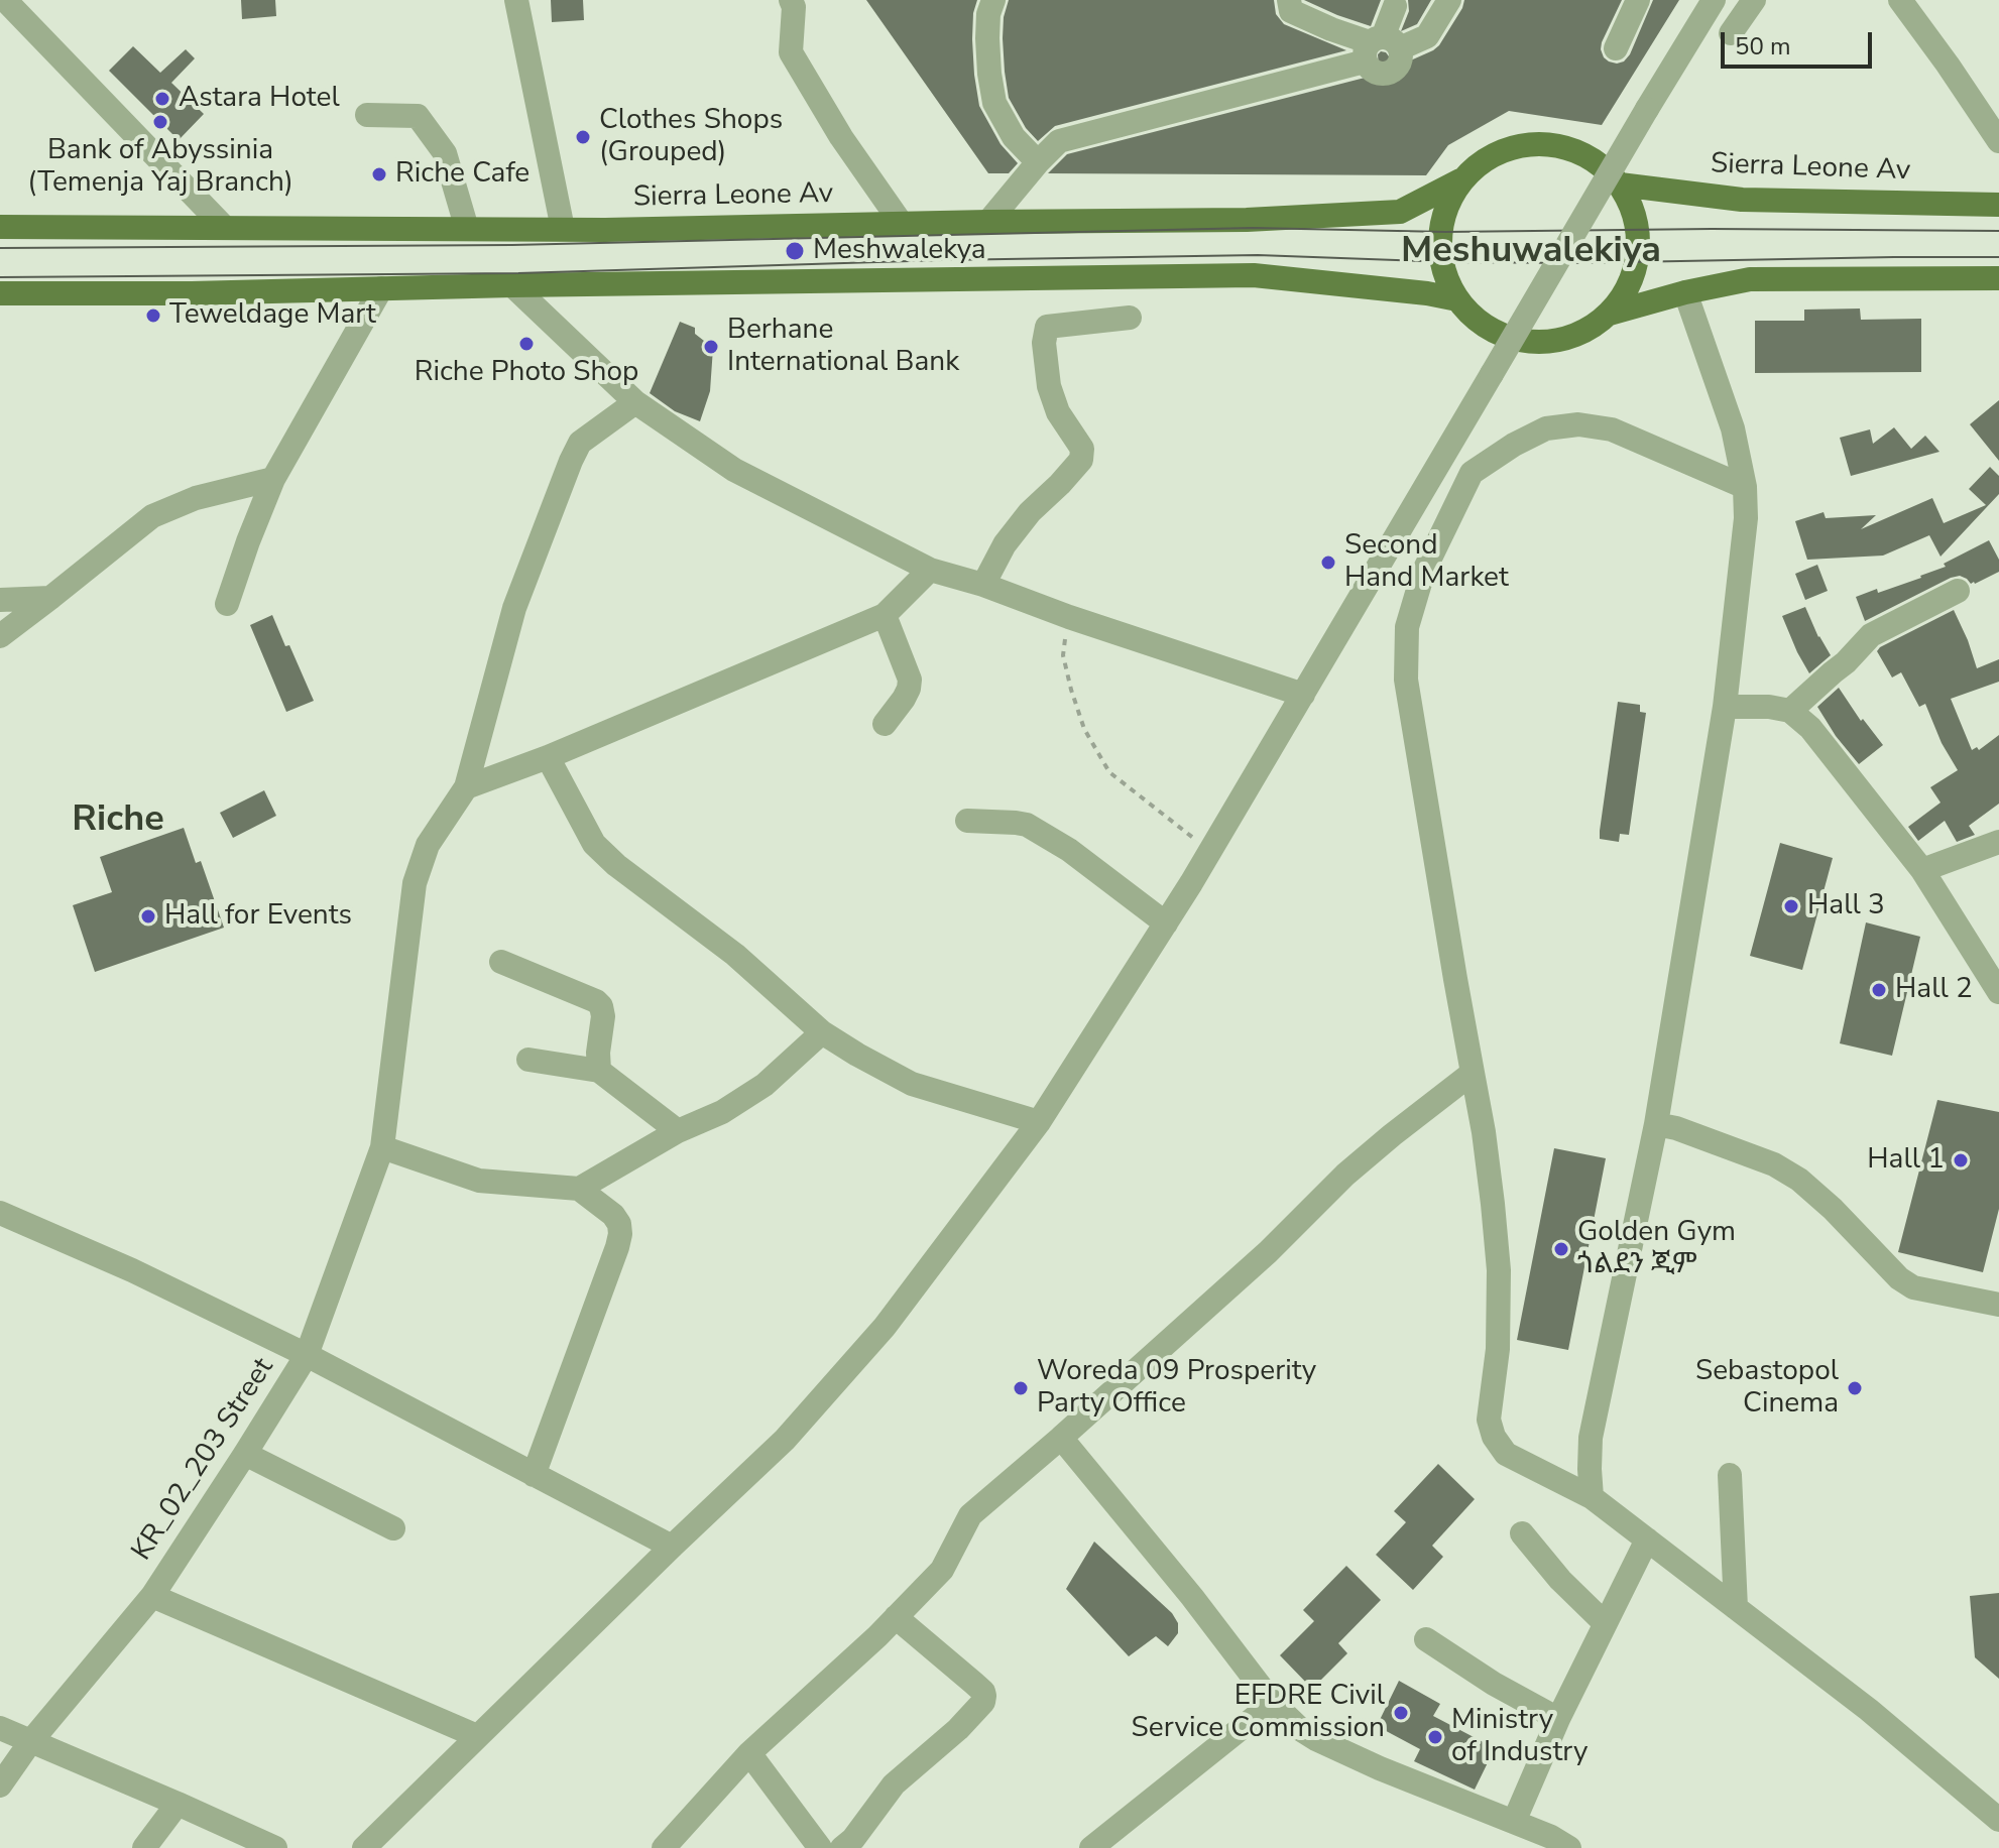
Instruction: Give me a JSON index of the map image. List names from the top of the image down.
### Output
{
  "streets": {
    "main road": ["Sierra Leone Av"],
    "street": ["KR_02_203 Street"]
  },
  "districts": ["Meshuwalekiya", "Riche"],
  "places": [
    "Astara Hotel",
    "Bank of Abyssinia (Temenja Yaj Branch)",
    "Clothes Shops (Grouped)",
    "Riche Cafe",
    "Meshwalekya",
    "Teweldage Mart",
    "Riche Photo Shop",
    "Berhane International Bank",
    "Second Hand Market",
    "Hall 3",
    "Hall for Events",
    "Hall 2",
    "Hall 1",
    "Golden Gym ጎልደን ጂም",
    "Woreda 09 Prosperity Party Office",
    "Sebastopol Cinema",
    "EFDRE Civil Service Commission",
    "Ministry of Industry"
  ],
  "scale_bar": "50 m"
}
